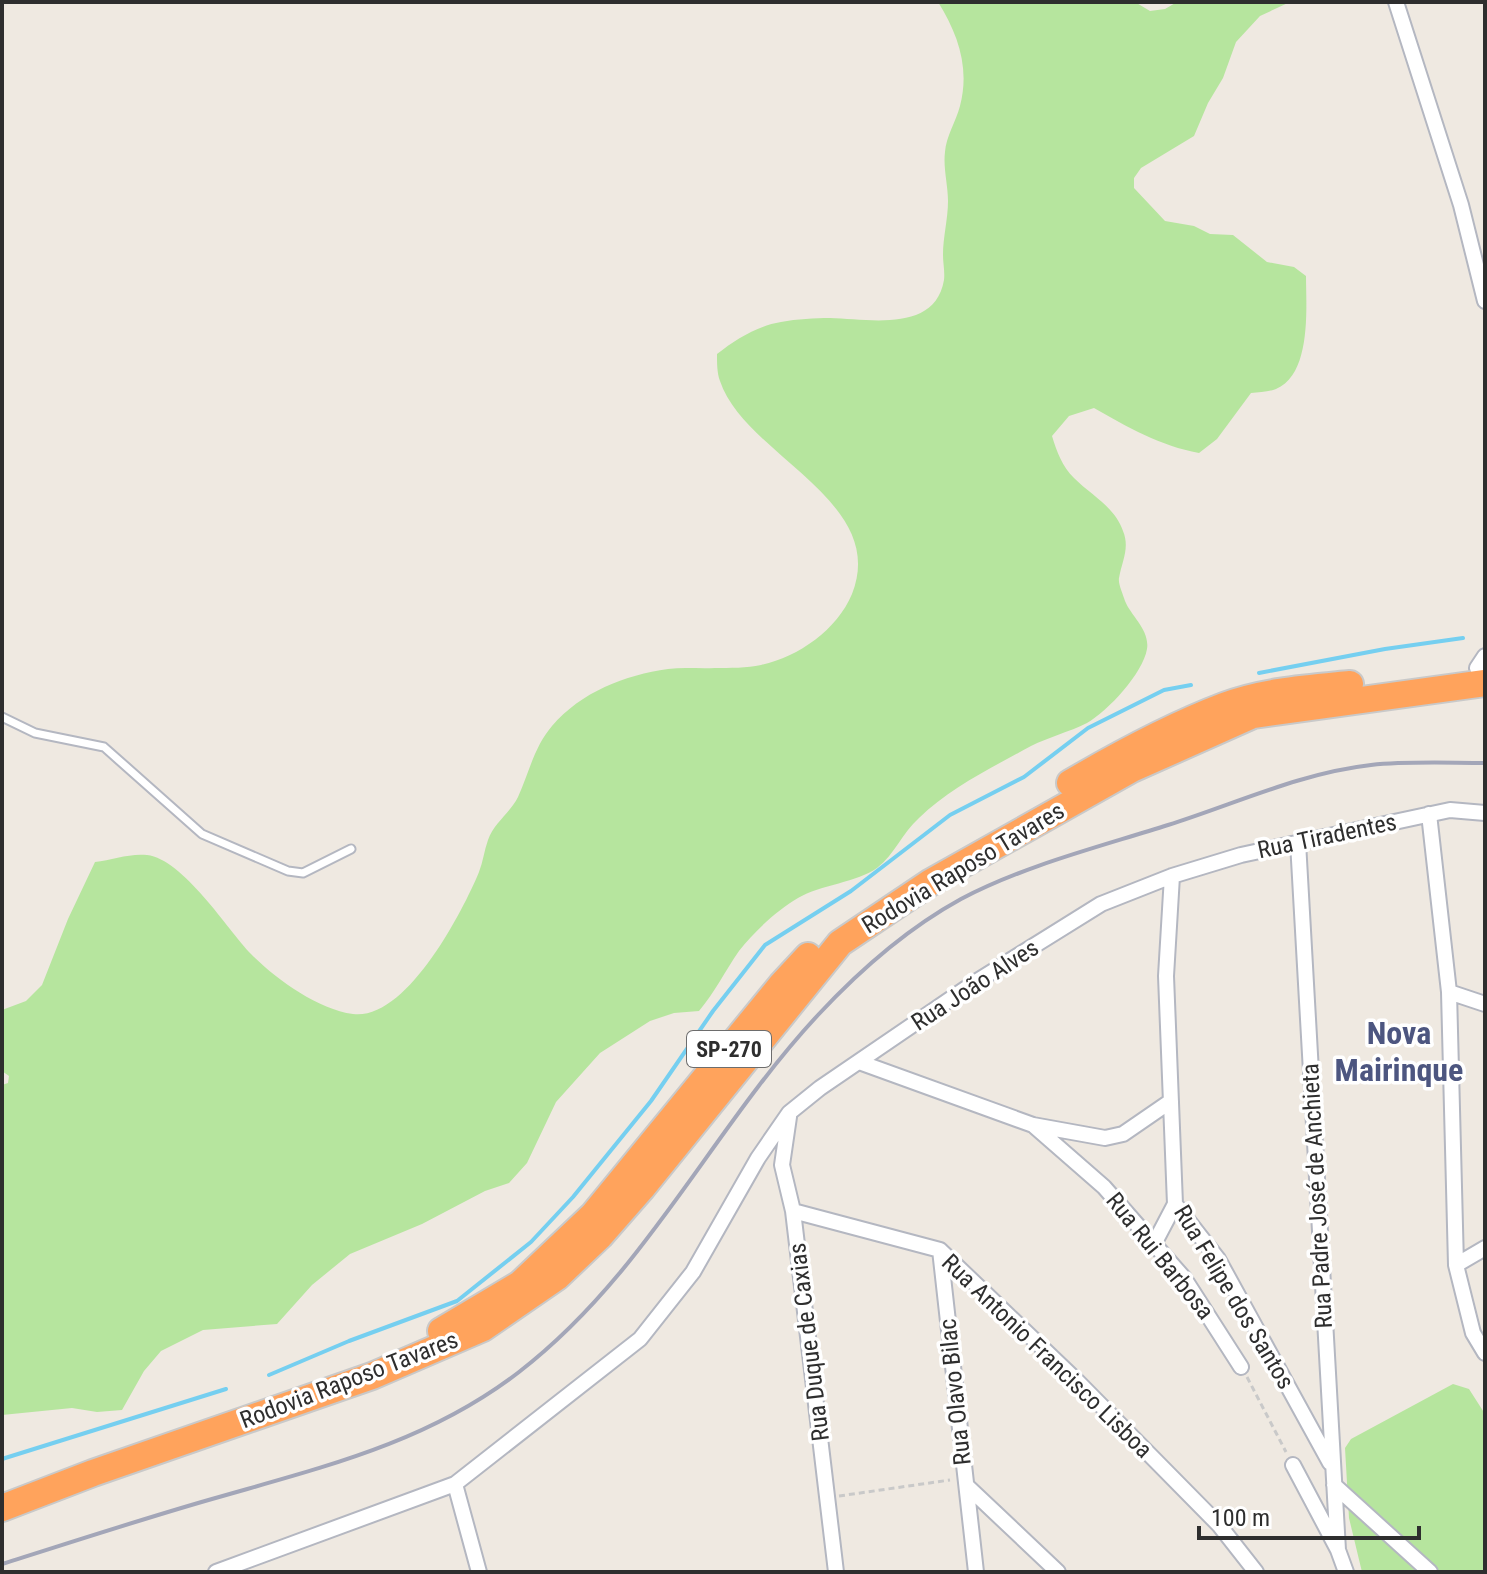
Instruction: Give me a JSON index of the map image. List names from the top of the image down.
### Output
{
  "streets": {
    "highway": ["Rodovia Raposo Tavares", "SP-270"],
    "street": [
      "Rua Tiradentes",
      "Rua João Alves",
      "Rua Padre José de Anchieta",
      "Rua Rui Barbosa",
      "Rua Felipe dos Santos",
      "Rua Duque de Caxias",
      "Rua Antonio Francisco Lisboa",
      "Rua Olavo Bilac"
    ]
  },
  "crossings": [
    ["Rua Tiradentes", "Rua João Alves"],
    ["Rua Tiradentes", "Rua Padre José de Anchieta"],
    ["Rua Tiradentes", "Rua Felipe dos Santos"],
    ["Rua João Alves", "Rua Rui Barbosa"],
    ["Rua João Alves", "Rua Felipe dos Santos"],
    ["Rua João Alves", "Rua Duque de Caxias"],
    ["Rua Padre José de Anchieta", "Rua Felipe dos Santos"],
    ["Rua Duque de Caxias", "Rua Antonio Francisco Lisboa"],
    ["Rua Antonio Francisco Lisboa", "Rua Olavo Bilac"]
  ],
  "districts": ["Nova Mairinque"],
  "scale_bar": "100 m"
}
